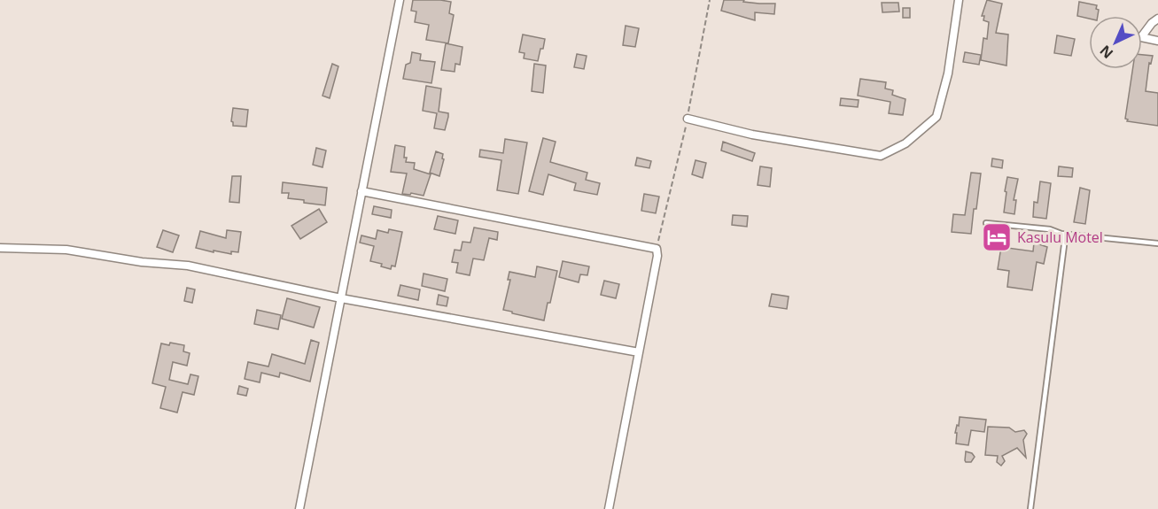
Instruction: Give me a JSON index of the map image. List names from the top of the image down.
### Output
{
  "places": {
    "hotel": ["Kasulu Motel"]
  },
  "north": "bottom left"
}
